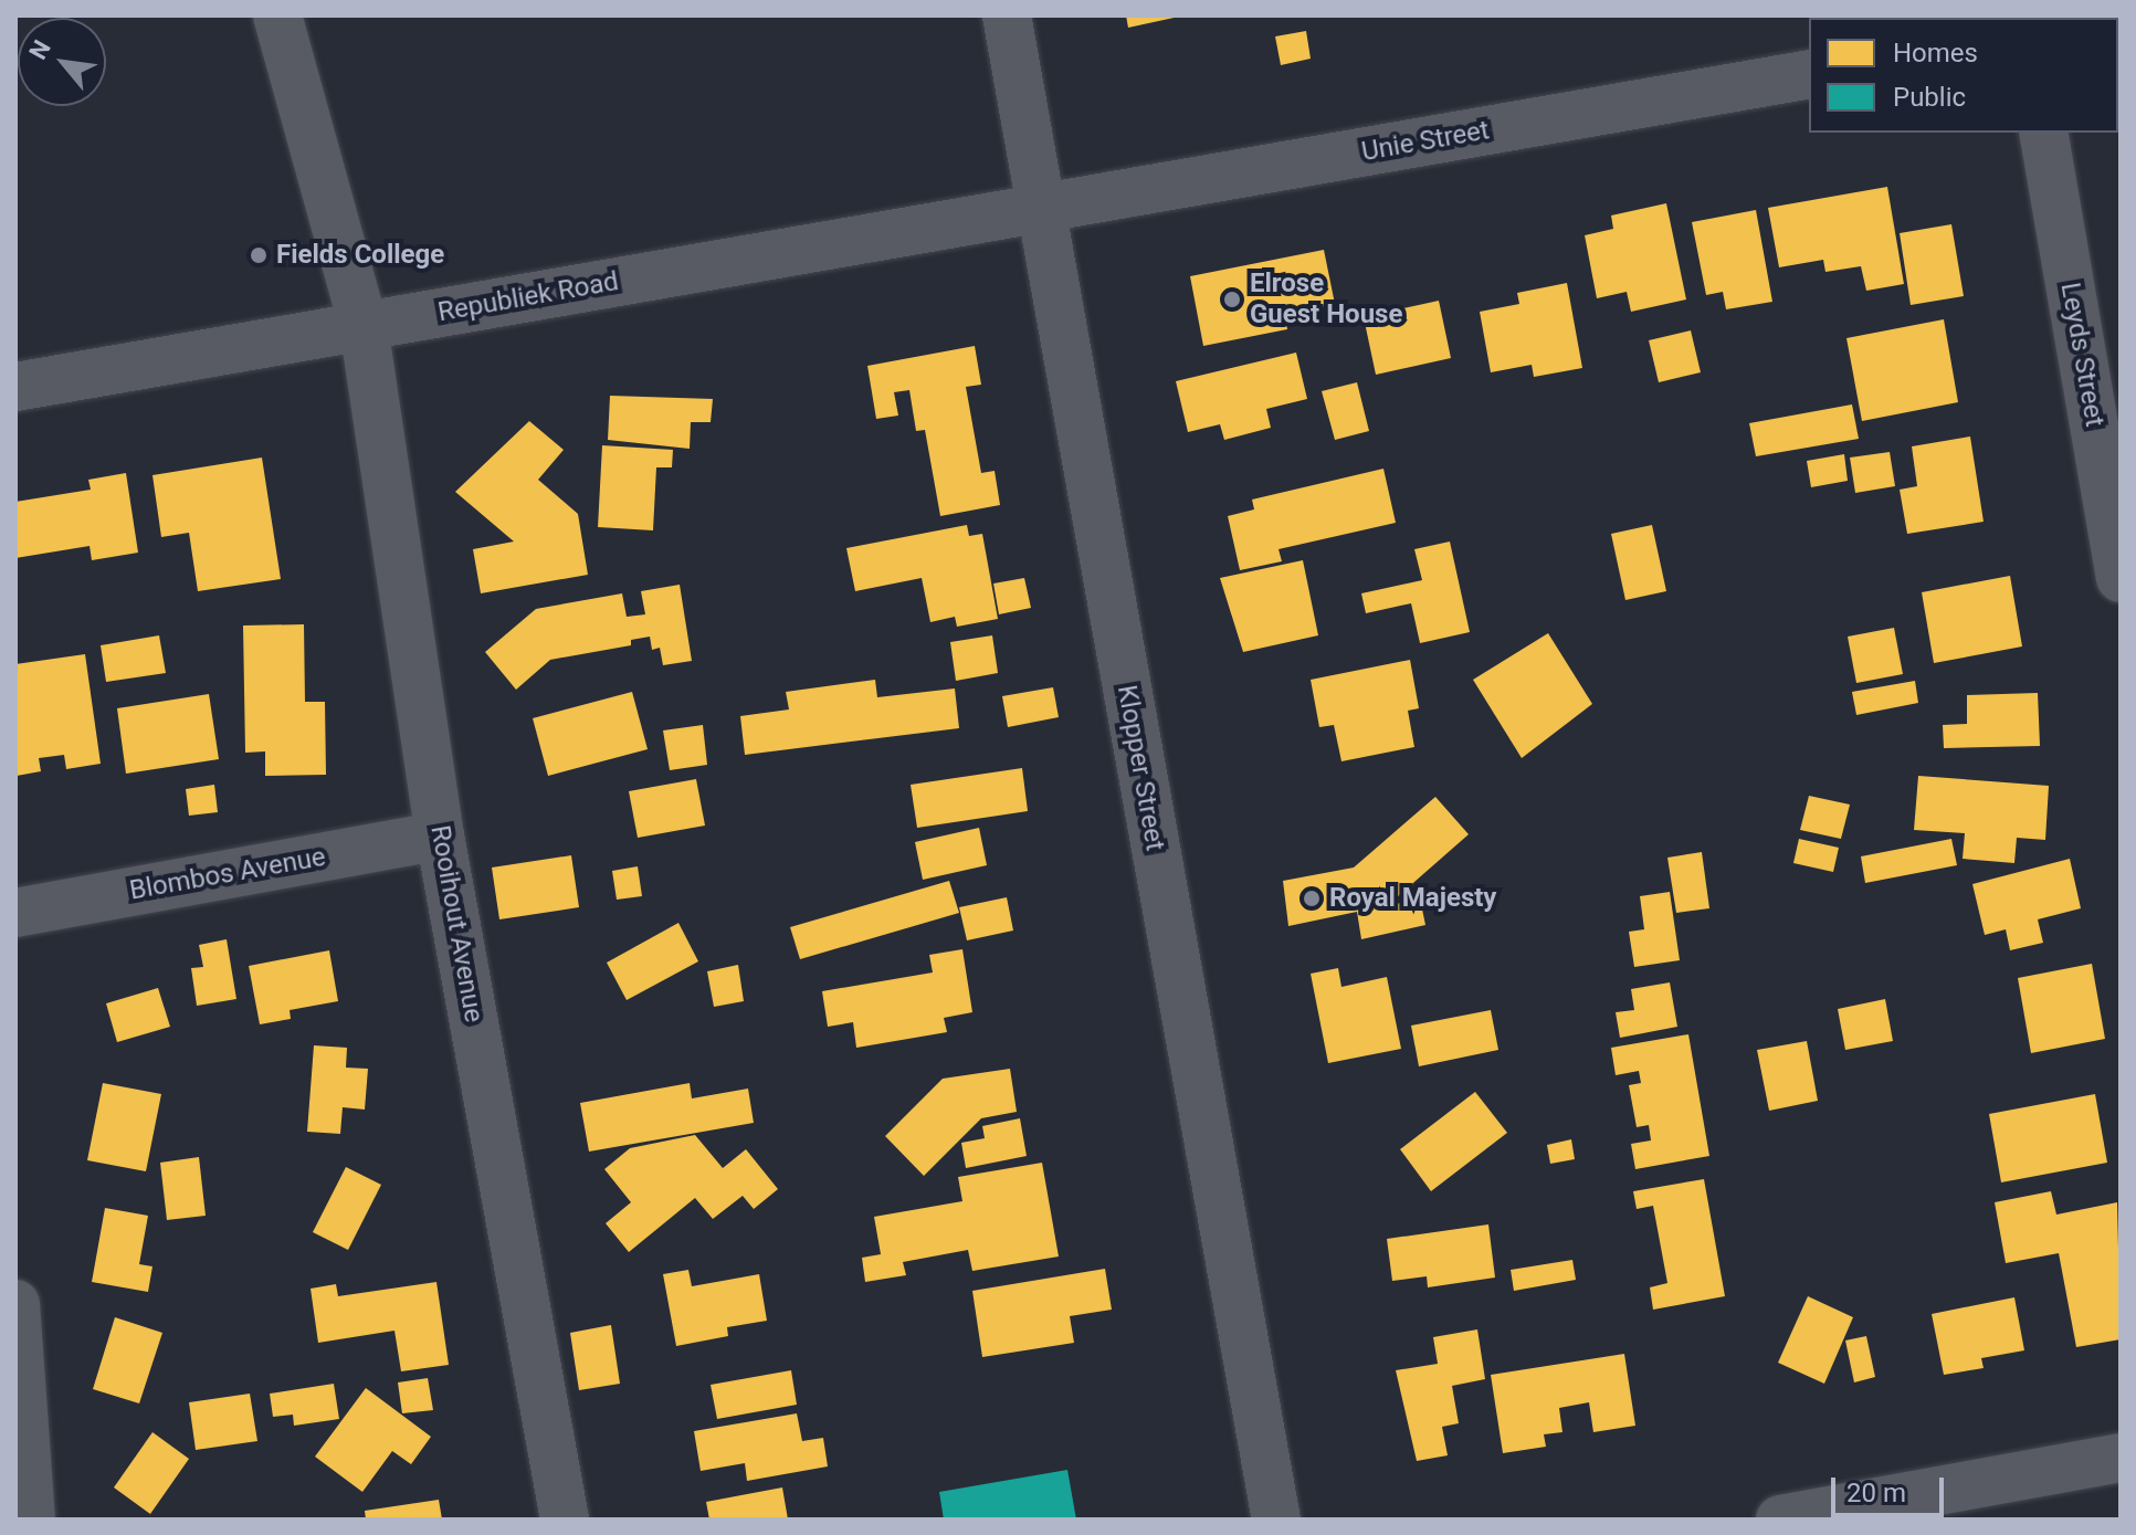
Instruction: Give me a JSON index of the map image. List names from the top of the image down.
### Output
{
  "streets": {
    "street": [
      "Unie Street",
      "Republiek Road",
      "Leyds Street",
      "Klopper Street",
      "Blombos Avenue",
      "Rooihout Avenue"
    ]
  },
  "crossings": [
    ["Unie Street", "Republiek Road"],
    ["Unie Street", "Klopper Street"],
    ["Republiek Road", "Klopper Street"],
    ["Republiek Road", "Rooihout Avenue"],
    ["Blombos Avenue", "Rooihout Avenue"]
  ],
  "places": ["Fields College", "Elrose Guest House", "Royal Majesty"],
  "legend": ["Homes", "Public"],
  "scale_bar": "20 m",
  "north": "top left"
}
